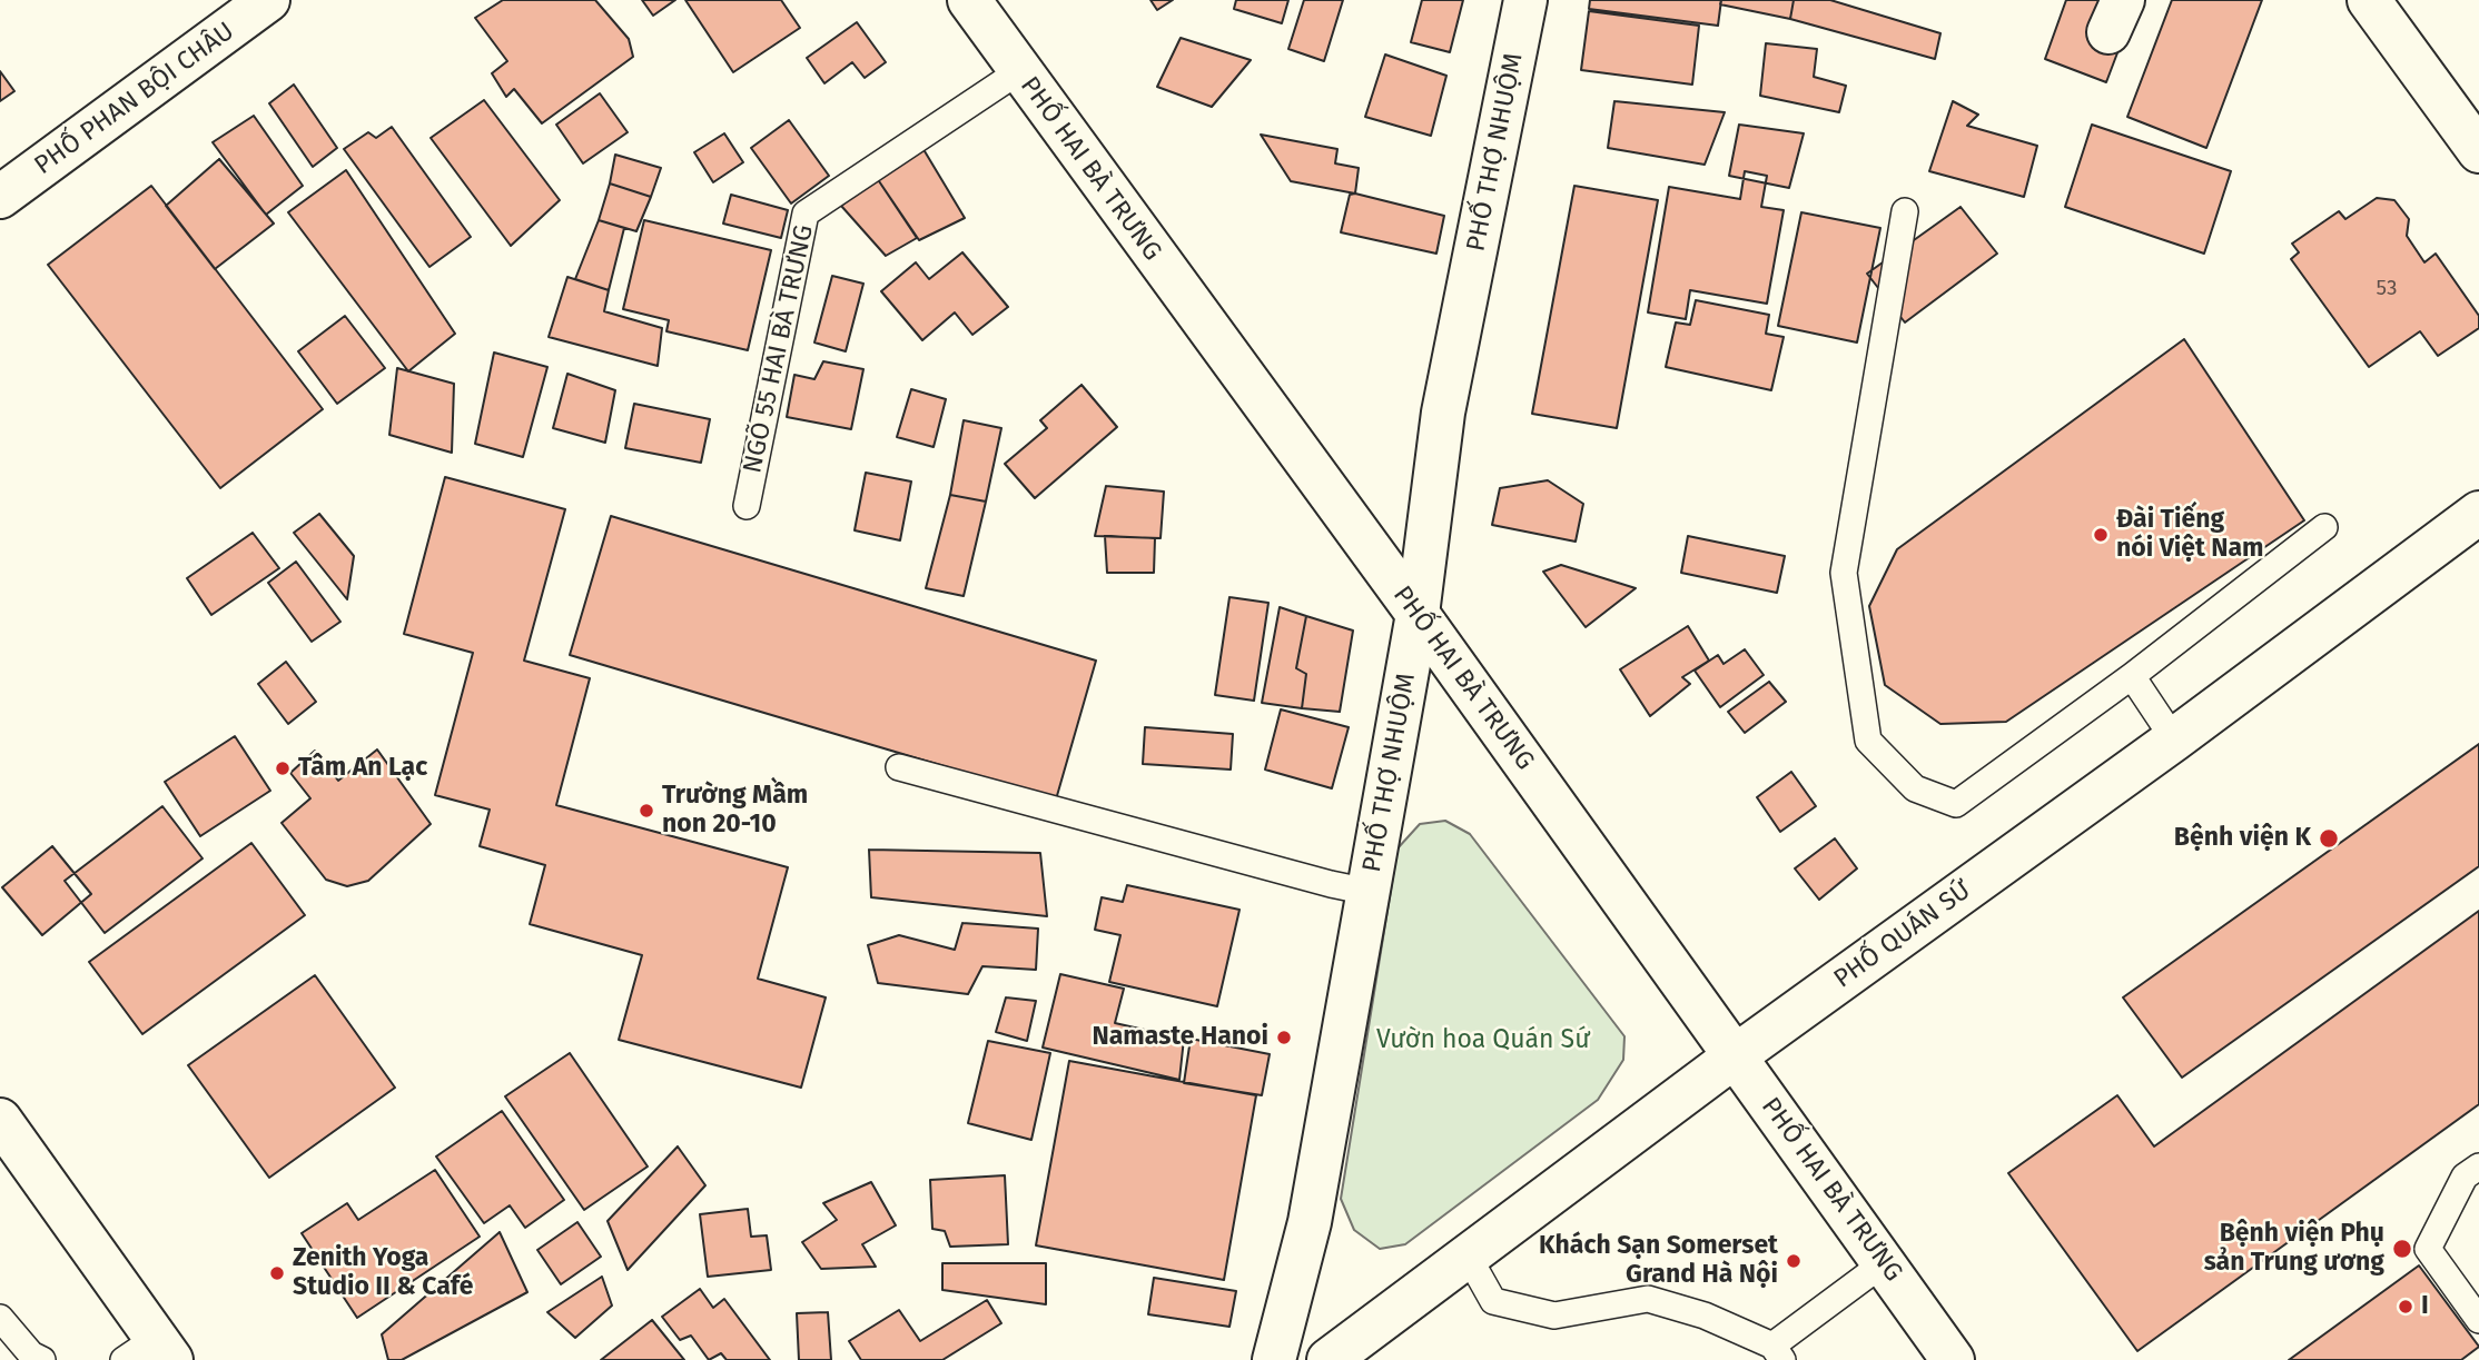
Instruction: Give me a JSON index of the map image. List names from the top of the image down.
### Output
{
  "streets": {
    "street": [
      "PHỐ PHAN BỘI CHÂU",
      "PHỐ THỢ NHUỘM",
      "PHỐ HAI BÀ TRƯNG",
      "PHỐ QUÁN SỨ"
    ],
    "lane": ["NGÕ 55 HAI BÀ TRƯNG"]
  },
  "crossings": [
    ["PHỐ THỢ NHUỘM", "PHỐ HAI BÀ TRƯNG"],
    ["PHỐ HAI BÀ TRƯNG", "NGÕ 55 HAI BÀ TRƯNG"],
    ["PHỐ HAI BÀ TRƯNG", "PHỐ QUÁN SỨ"]
  ],
  "parks": ["Vườn hoa Quán Sứ"],
  "places": [
    "Đài Tiếng nói Việt Nam",
    "Tâm An Lạc",
    "Trường Mầm non 20-10",
    "Bệnh viện K",
    "Namaste Hanoi",
    "Bệnh viện Phụ sản Trung ương",
    "Khách Sạn Somerset Grand Hà Nội",
    "Zenith Yoga Studio II & Café",
    "I"
  ],
  "house_numbers": ["53"]
}
